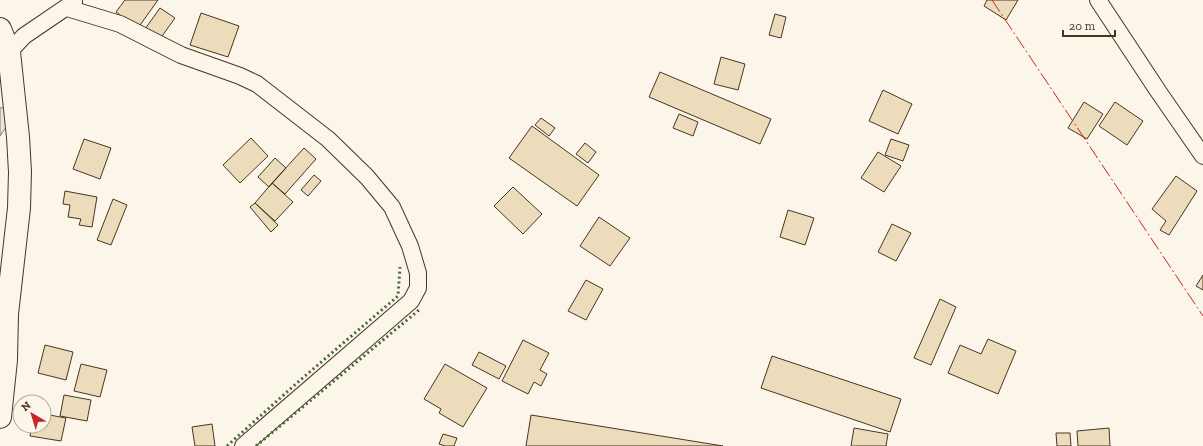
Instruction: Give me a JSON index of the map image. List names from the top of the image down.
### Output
{
  "scale_bar": "20 m",
  "north": "top left"
}
